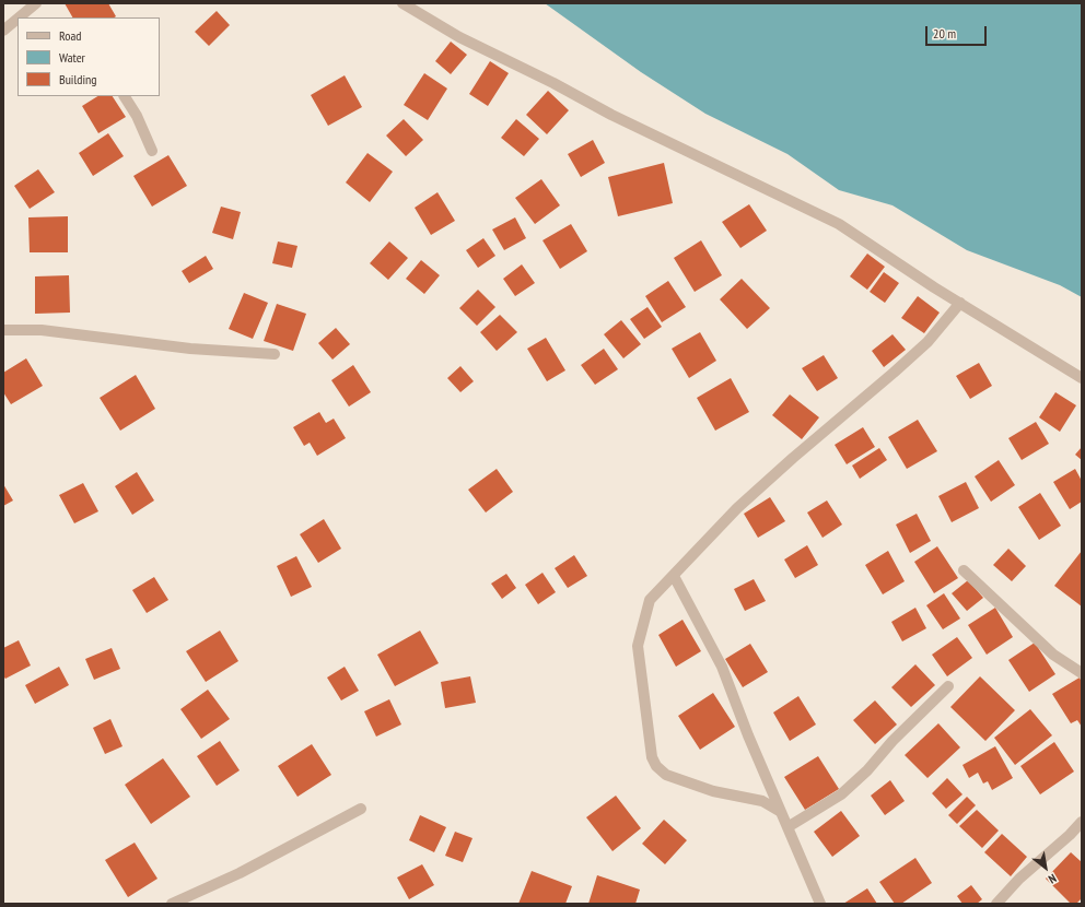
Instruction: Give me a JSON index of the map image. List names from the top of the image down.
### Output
{
  "legend": ["Road", "Water", "Building"],
  "scale_bar": "20 m",
  "north": "bottom right"
}
